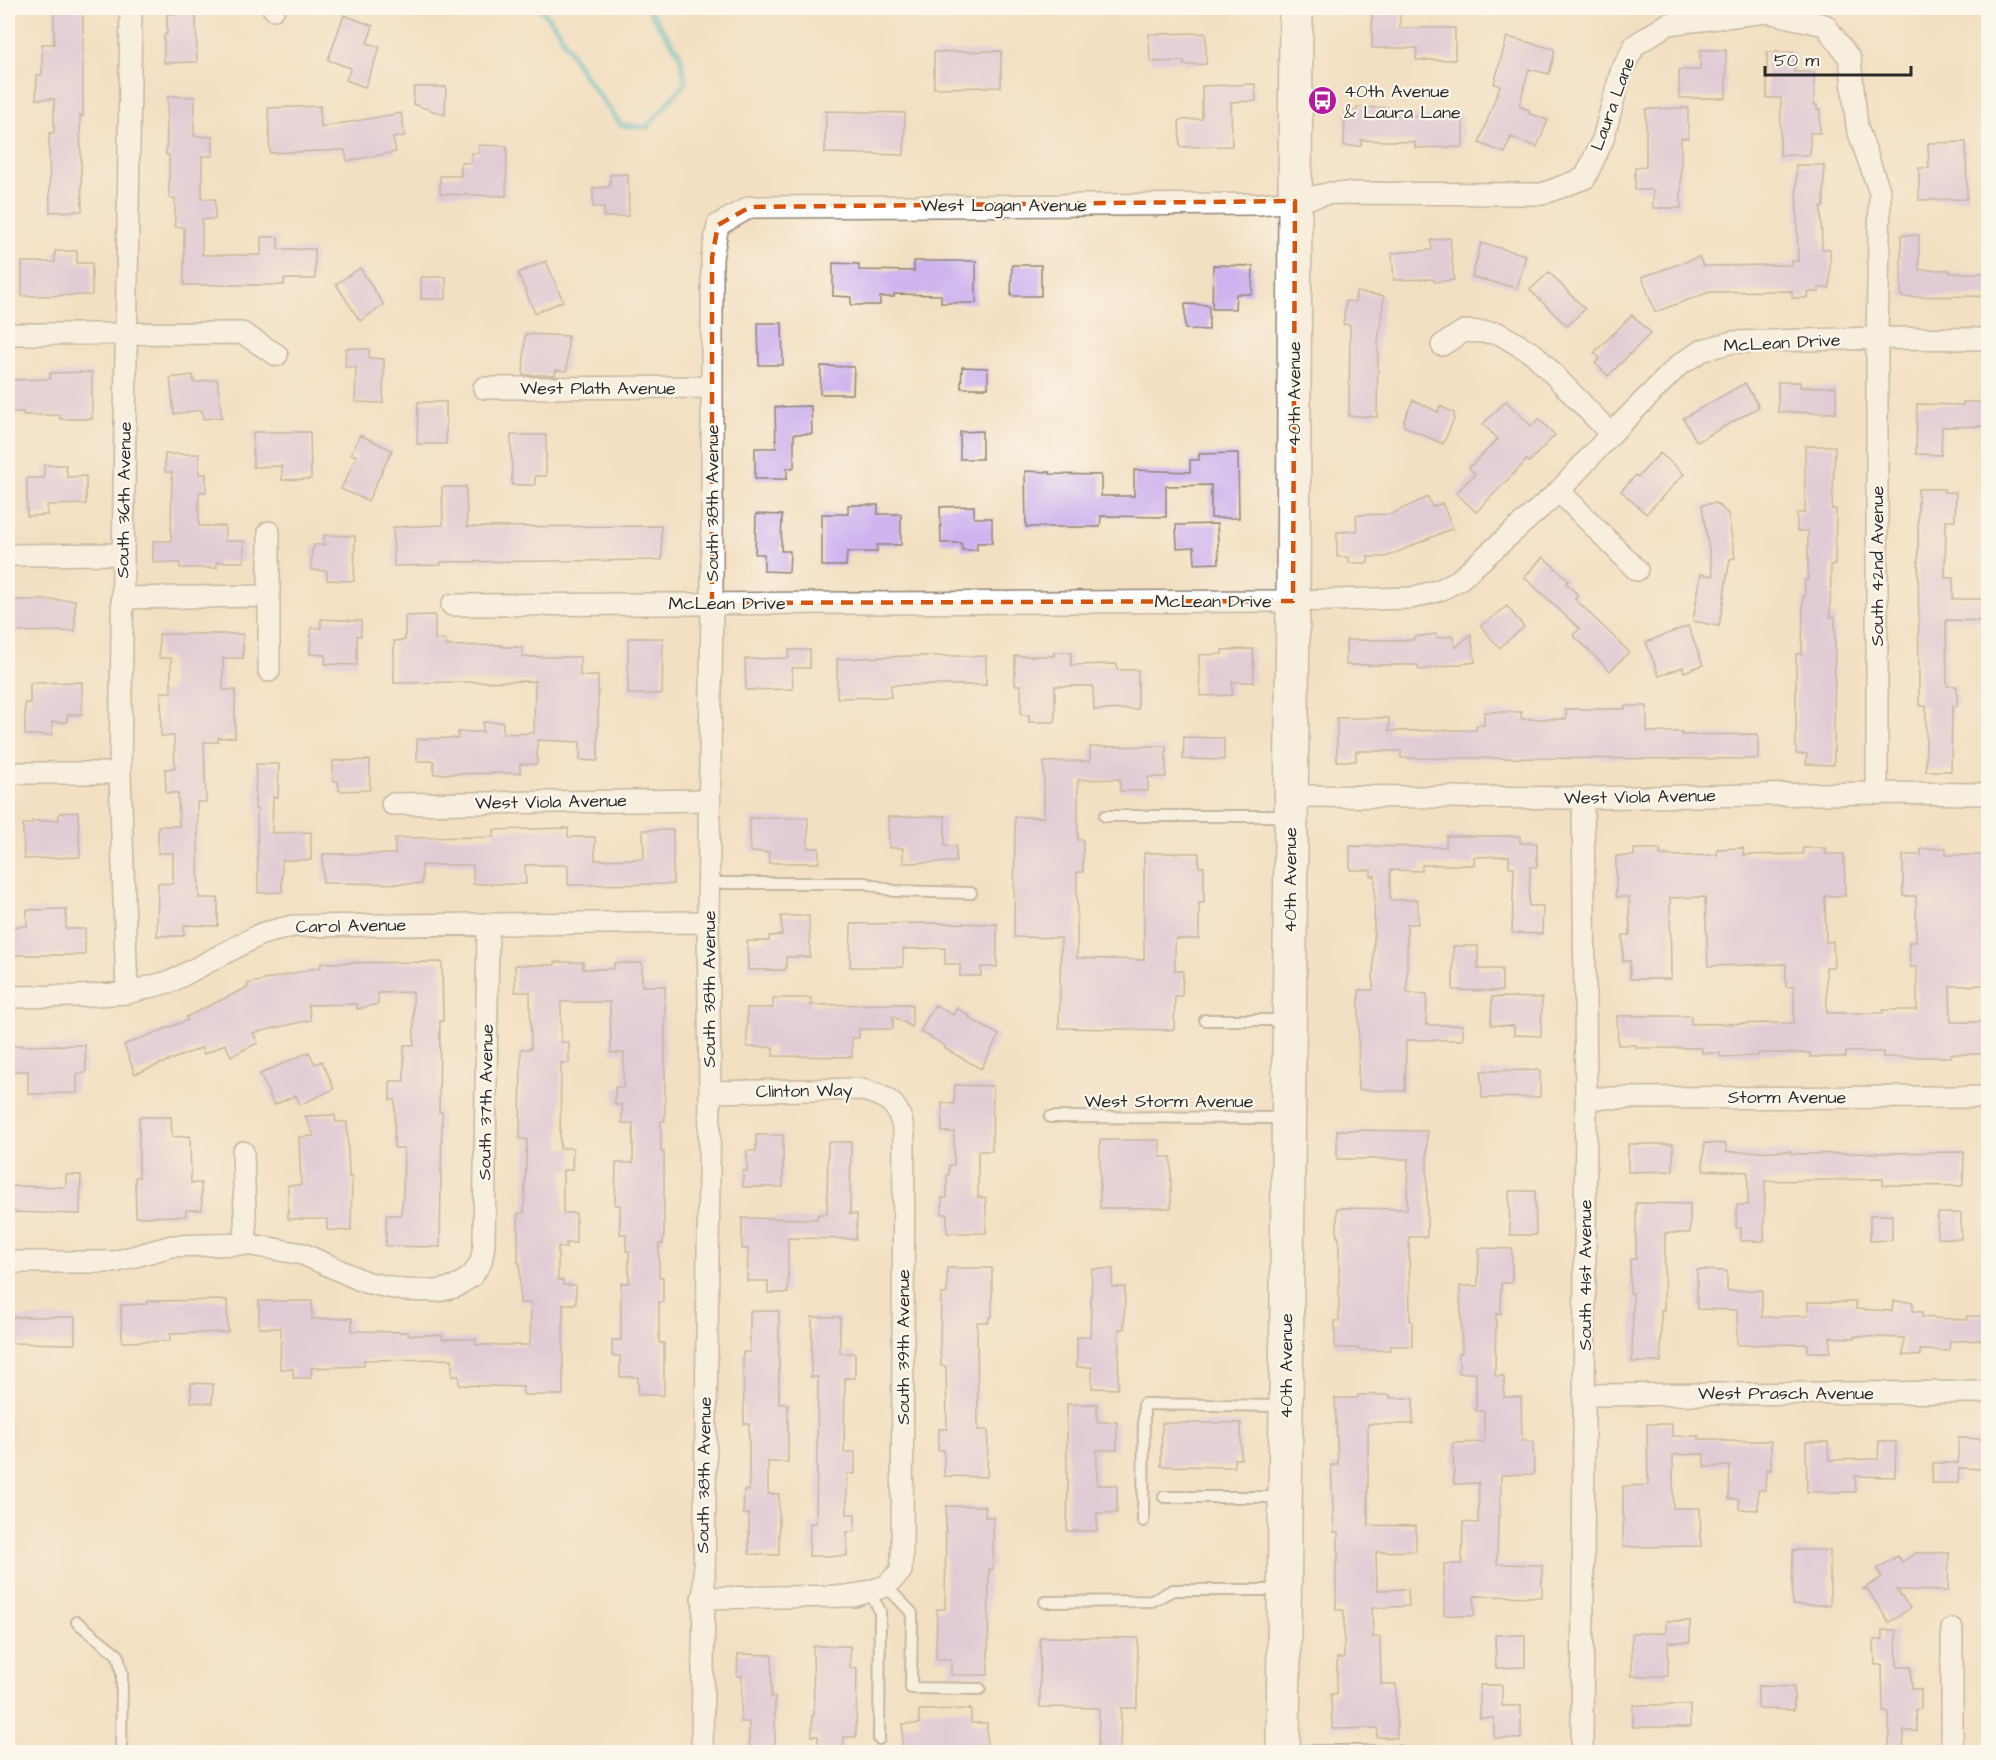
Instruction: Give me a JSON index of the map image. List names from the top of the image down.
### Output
{
  "streets": {
    "main road": ["40th Avenue"],
    "street": [
      "Laura Lane",
      "West Logan Avenue",
      "McLean Drive",
      "West Plath Avenue",
      "South 36th Avenue",
      "South 38th Avenue",
      "South 42nd Avenue",
      "West Viola Avenue",
      "Carol Avenue",
      "Clinton Way",
      "Storm Avenue",
      "South 37th Avenue",
      "South 41st Avenue",
      "South 39th Avenue",
      "West Prasch Avenue"
    ],
    "lane": ["West Storm Avenue"]
  },
  "crossings": [
    ["Laura Lane", "West Logan Avenue"],
    ["Laura Lane", "McLean Drive"],
    ["Laura Lane", "40th Avenue"],
    ["Laura Lane", "South 42nd Avenue"],
    ["West Logan Avenue", "40th Avenue"],
    ["West Logan Avenue", "South 38th Avenue"],
    ["McLean Drive", "40th Avenue"],
    ["McLean Drive", "South 38th Avenue"],
    ["McLean Drive", "South 42nd Avenue"],
    ["West Plath Avenue", "South 38th Avenue"],
    ["40th Avenue", "West Viola Avenue"],
    ["40th Avenue", "West Storm Avenue"],
    ["South 36th Avenue", "Carol Avenue"],
    ["South 38th Avenue", "West Viola Avenue"],
    ["South 38th Avenue", "Carol Avenue"],
    ["South 38th Avenue", "Clinton Way"],
    ["South 42nd Avenue", "West Viola Avenue"],
    ["West Viola Avenue", "South 41st Avenue"],
    ["Carol Avenue", "South 37th Avenue"],
    ["Clinton Way", "South 39th Avenue"],
    ["Storm Avenue", "South 41st Avenue"],
    ["South 41st Avenue", "West Prasch Avenue"]
  ],
  "places": {
    "bus stop": ["40th Avenue & Laura Lane"]
  },
  "scale_bar": "50 m"
}
